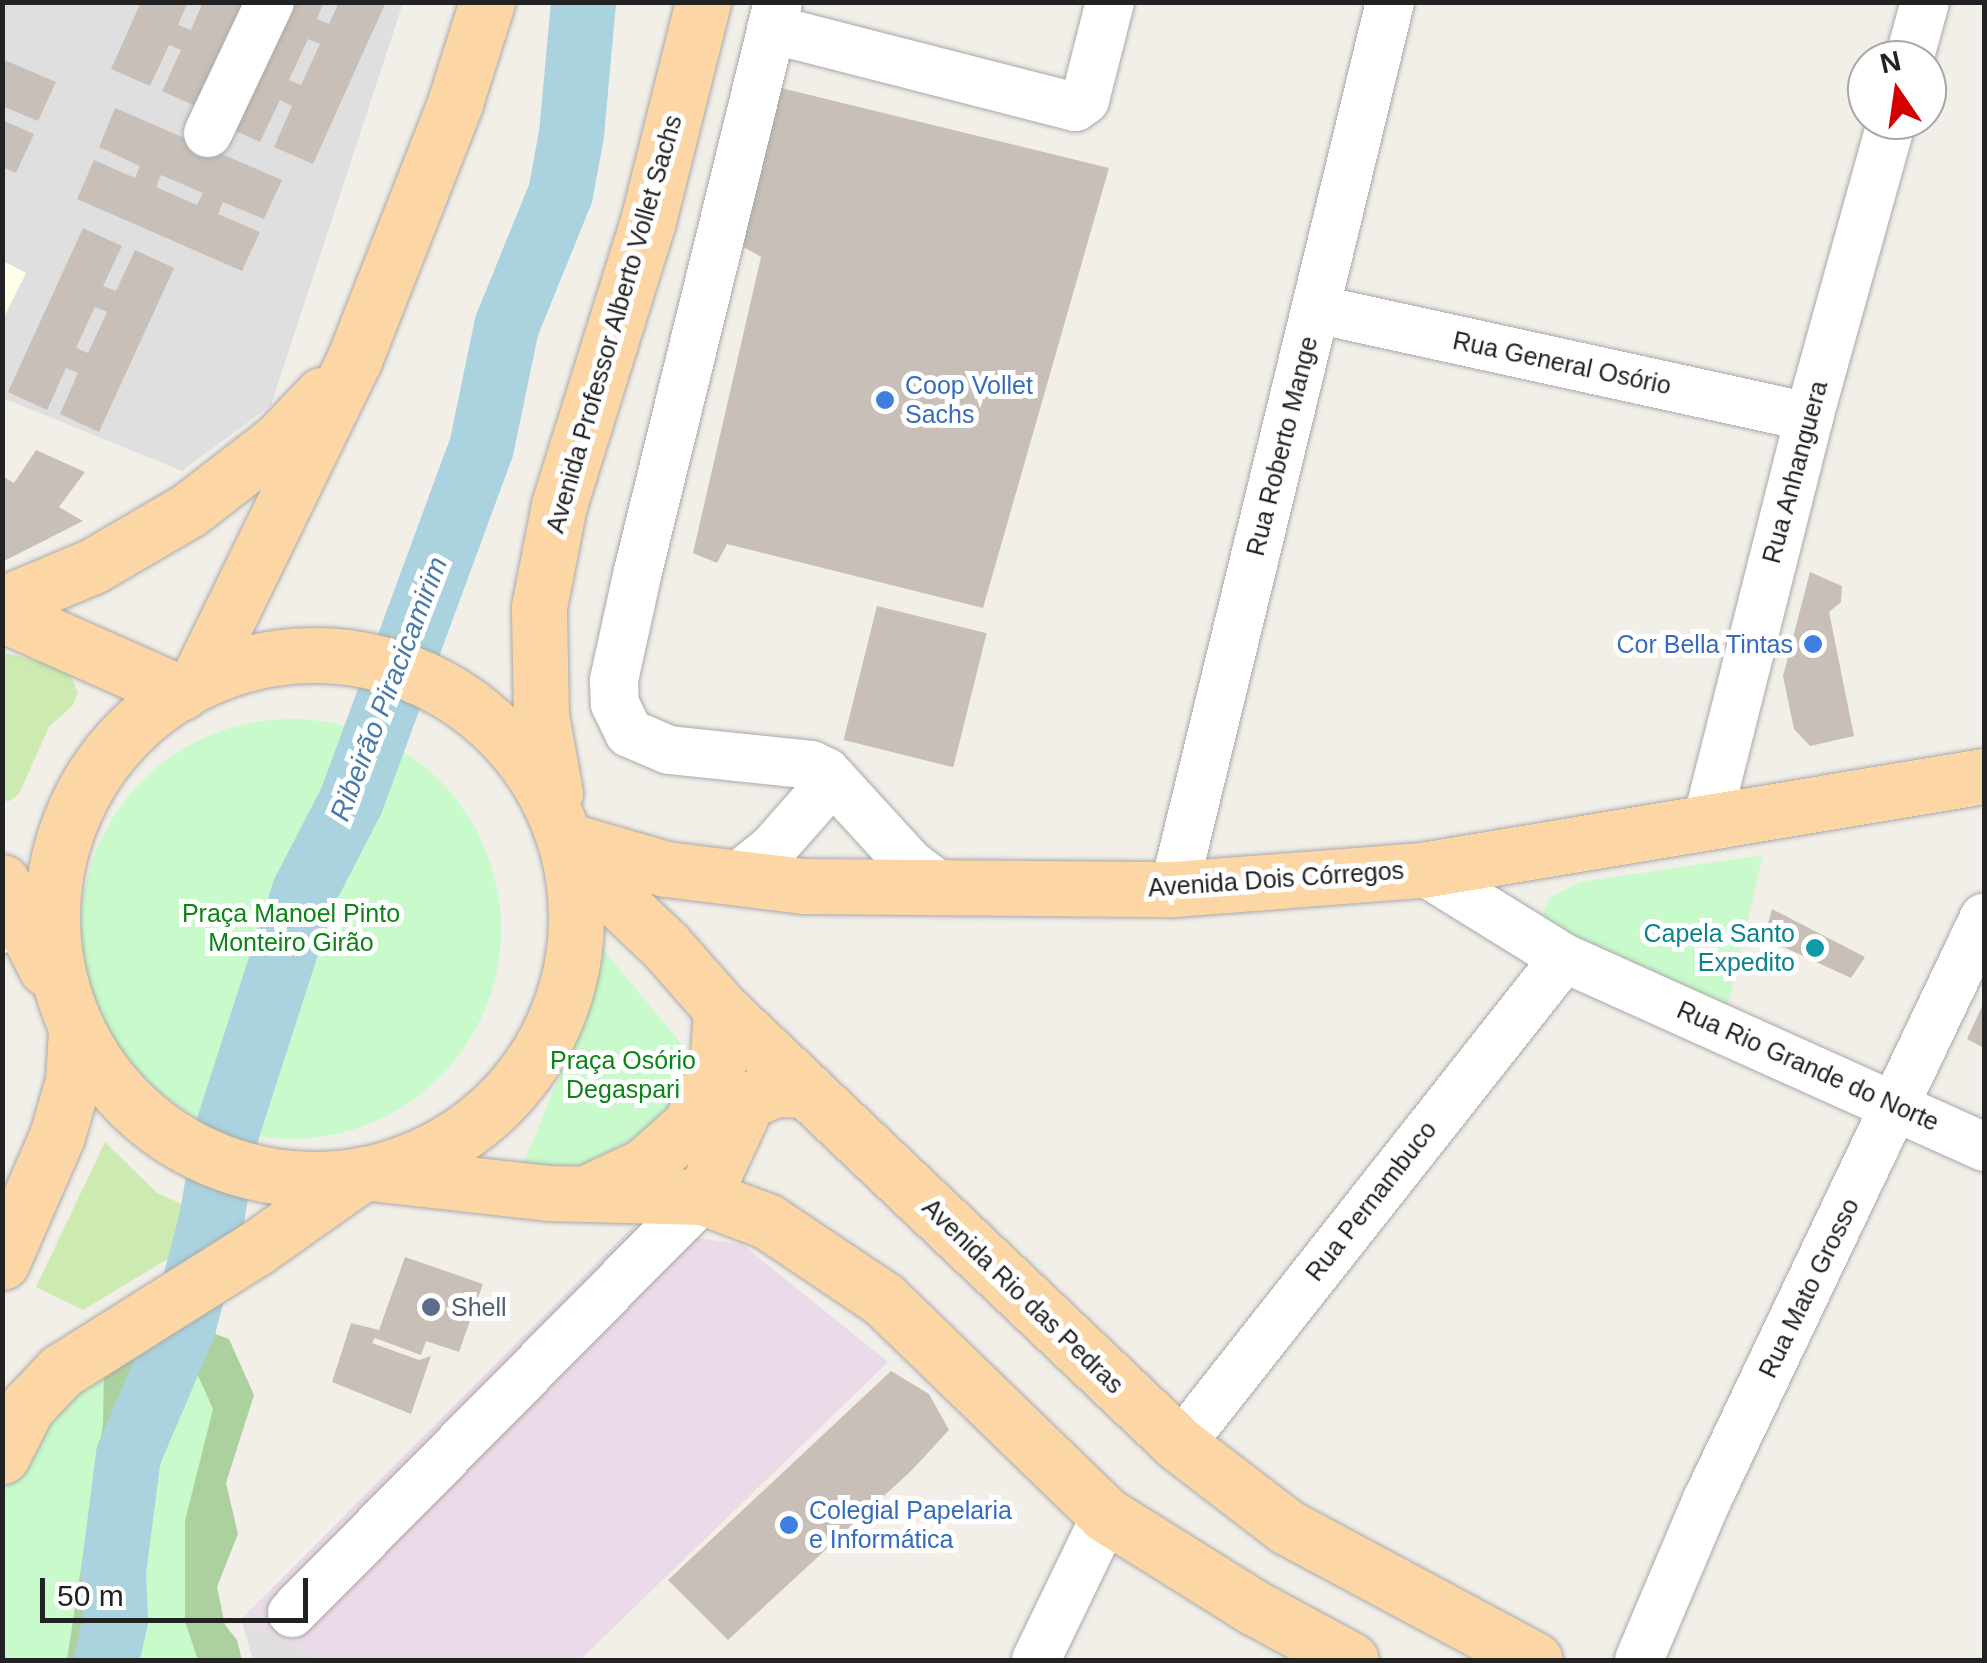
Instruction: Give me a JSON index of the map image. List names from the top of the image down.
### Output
{
  "streets": {
    "main road": ["Avenida Professor Alberto Vollet Sachs", "Avenida Dois Córregos", "Avenida Rio das Pedras"],
    "street": [
      "Rua General Osório",
      "Rua Roberto Mange",
      "Rua Anhanguera",
      "Rua Rio Grande do Norte",
      "Rua Pernambuco",
      "Rua Mato Grosso"
    ]
  },
  "crossings": [
    ["Avenida Professor Alberto Vollet Sachs", "Avenida Dois Córregos"],
    ["Avenida Professor Alberto Vollet Sachs", "Avenida Rio das Pedras"],
    ["Rua General Osório", "Rua Roberto Mange"],
    ["Rua General Osório", "Rua Anhanguera"],
    ["Rua Roberto Mange", "Avenida Dois Córregos"],
    ["Rua Anhanguera", "Avenida Dois Córregos"],
    ["Avenida Dois Córregos", "Rua Rio Grande do Norte"],
    ["Avenida Dois Córregos", "Avenida Rio das Pedras"],
    ["Rua Rio Grande do Norte", "Rua Pernambuco"],
    ["Rua Rio Grande do Norte", "Rua Mato Grosso"],
    ["Rua Pernambuco", "Avenida Rio das Pedras"]
  ],
  "water": ["Ribeirão Piracicamirim"],
  "parks": ["Praça Manoel Pinto Monteiro Girão", "Praça Osório Degaspari"],
  "places": [
    "Coop Vollet Sachs",
    "Cor Bella Tintas",
    "Capela Santo Expedito",
    "Shell",
    "Colegial Papelaria e Informática"
  ],
  "scale_bar": "50 m",
  "north": "top"
}
